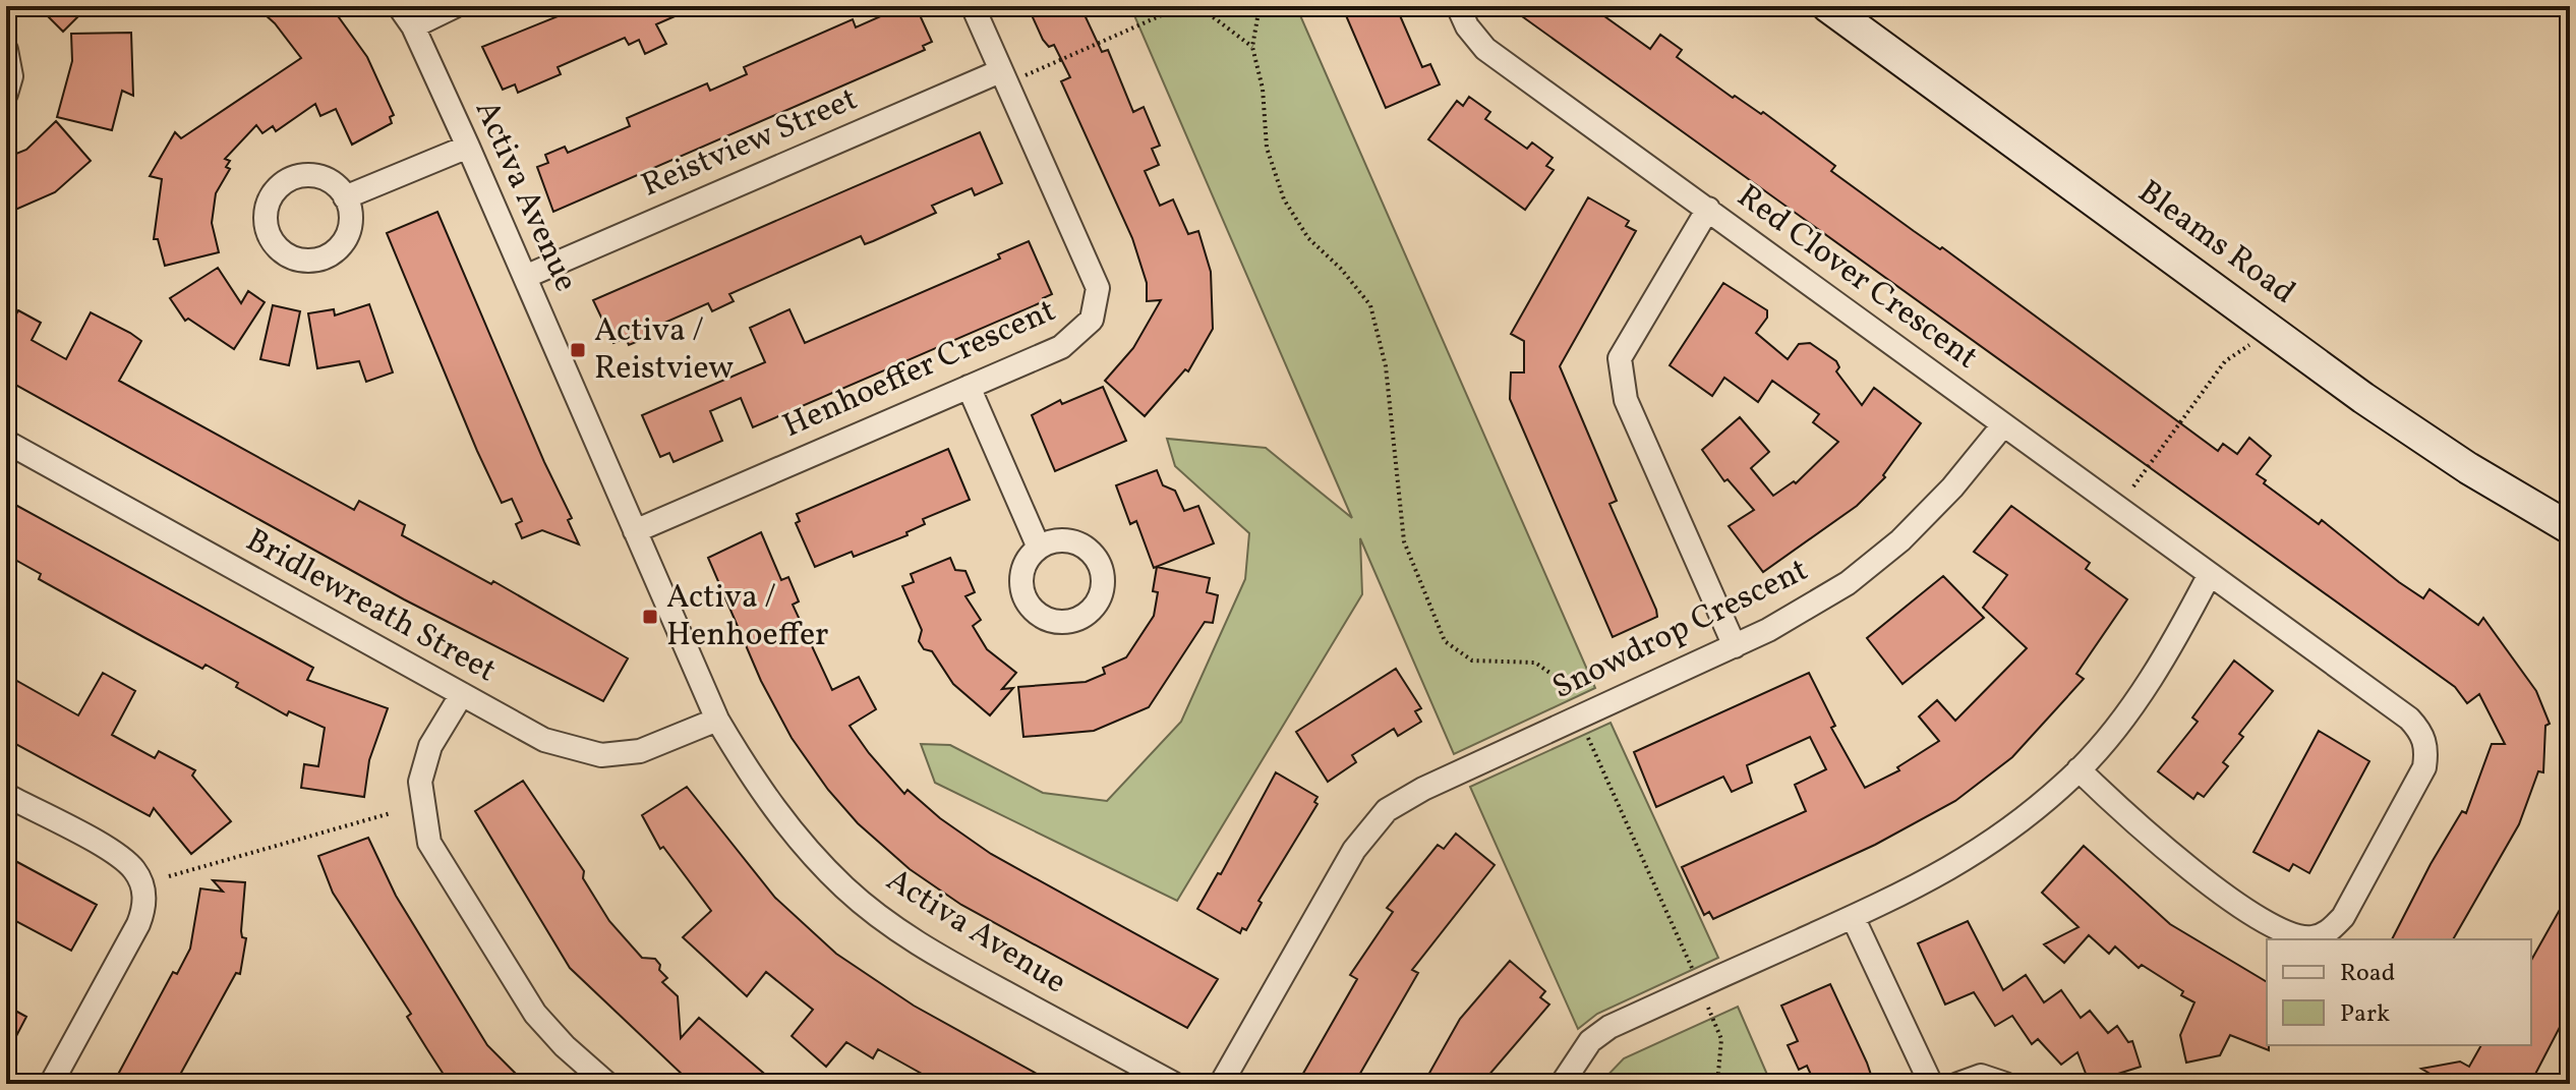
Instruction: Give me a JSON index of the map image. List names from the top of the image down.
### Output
{
  "streets": {
    "main road": ["Bleams Road"],
    "street": [
      "Reistview Street",
      "Activa Avenue",
      "Red Clover Crescent",
      "Henhoeffer Crescent",
      "Bridlewreath Street",
      "Snowdrop Crescent"
    ]
  },
  "crossings": [
    ["Reistview Street", "Activa Avenue"],
    ["Reistview Street", "Henhoeffer Crescent"],
    ["Activa Avenue", "Henhoeffer Crescent"],
    ["Activa Avenue", "Bridlewreath Street"],
    ["Red Clover Crescent", "Snowdrop Crescent"]
  ],
  "places": {
    "transit": ["Activa / Reistview", "Activa / Henhoeffer"]
  },
  "legend": ["Road", "Park"]
}
